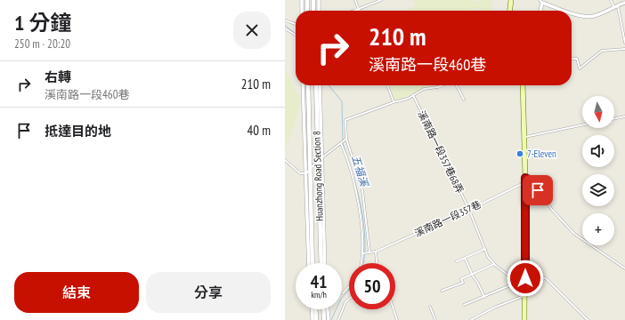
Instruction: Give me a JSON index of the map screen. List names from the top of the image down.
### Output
{
  "streets": {
    "street": ["Huanzhong Road Section 8"],
    "lane": ["溪南路一段357巷68弄", "溪南路一段357巷"]
  },
  "crossings": [
    ["溪南路一段357巷68弄", "溪南路一段357巷"]
  ],
  "water": ["五福溪"],
  "places": ["7-Eleven"],
  "north": "bottom",
  "page": {
    "heading": ["1 分鐘", "250 m · 20:20"],
    "turn": ["210 m", "溪南路一段460巷"],
    "list": [
      {
        "name": "右轉",
        "note": "溪南路一段460巷",
        "value": "210 m"
      },
      {
        "name": "抵達目的地",
        "value": "40 m"
      }
    ],
    "map_buttons": "+",
    "speed": "41 km/h",
    "limit": "50",
    "buttons": ["結束", "分享"]
  }
}
